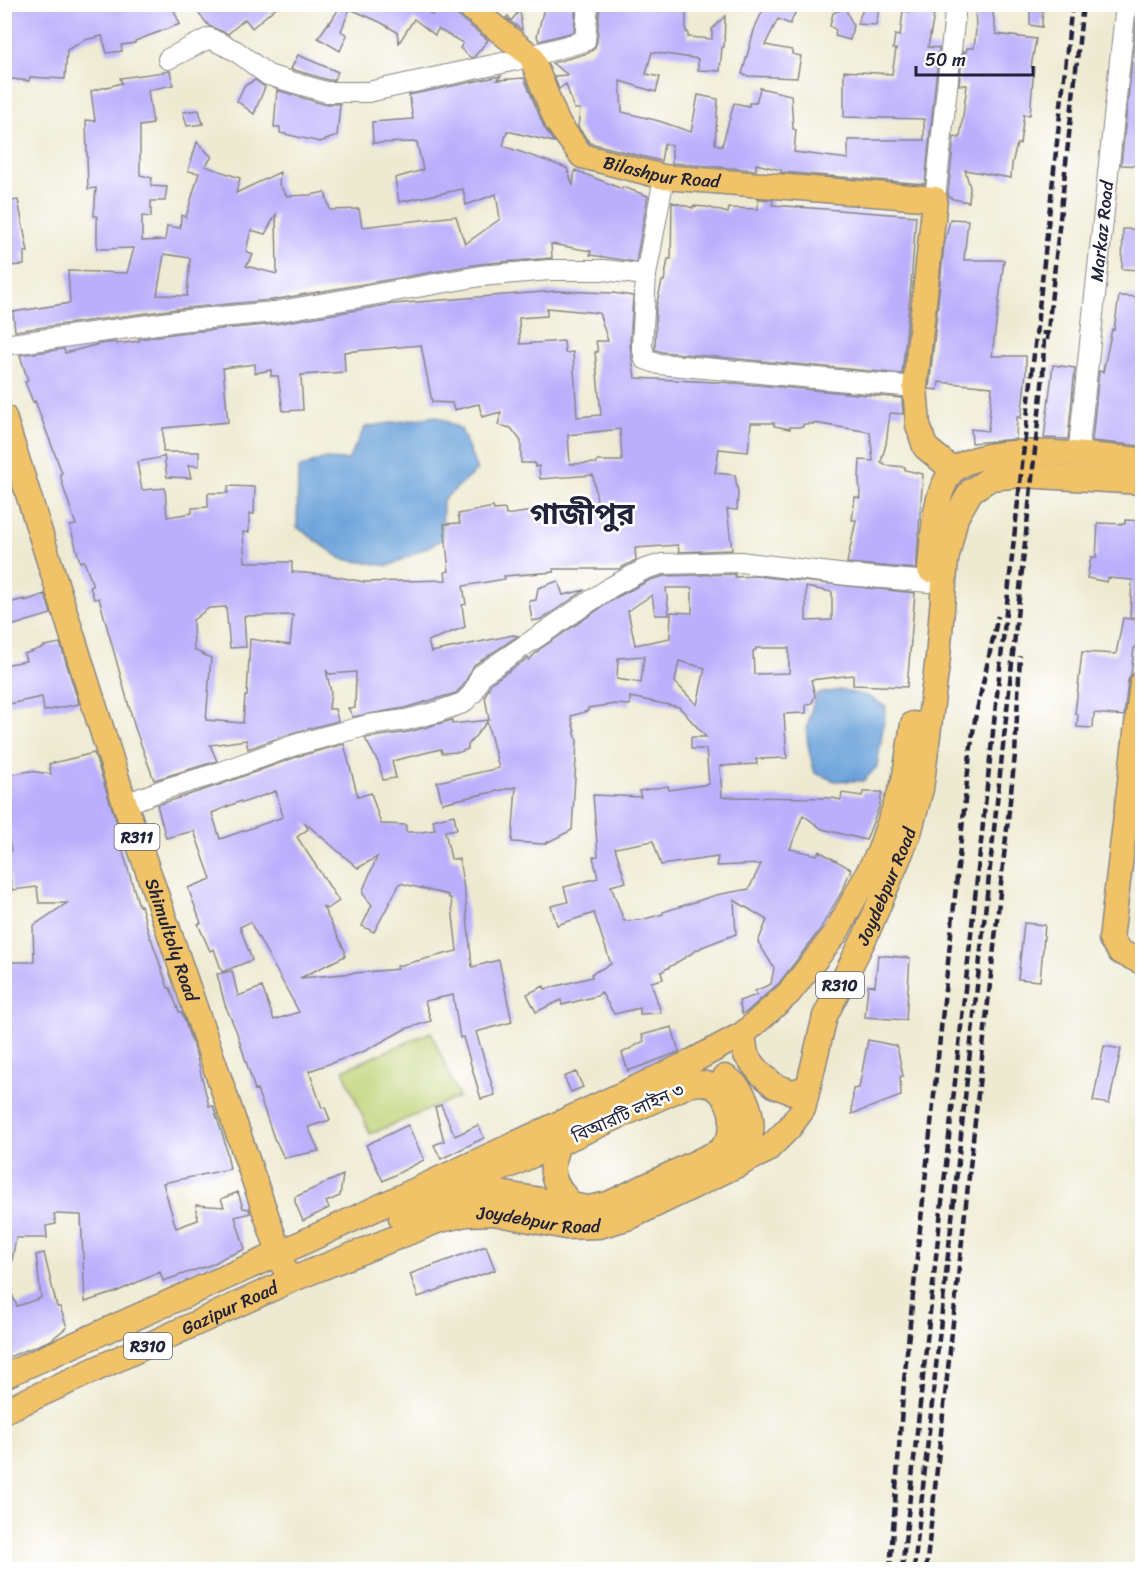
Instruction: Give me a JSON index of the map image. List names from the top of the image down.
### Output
{
  "streets": {
    "main road": [
      "Bilashpur Road",
      "R311",
      "Joydebpur Road",
      "Shimultoly Road",
      "R310",
      "বিআরটি লাইন ৩",
      "Gazipur Road"
    ],
    "street": ["Markaz Road"]
  },
  "crossings": [
    ["Joydebpur Road", "Shimultoly Road"],
    ["Joydebpur Road", "বিআরটি লাইন ৩"],
    ["Joydebpur Road", "Gazipur Road"],
    ["Shimultoly Road", "বিআরটি লাইন ৩"],
    ["Shimultoly Road", "Gazipur Road"],
    ["বিআরটি লাইন ৩", "Gazipur Road"]
  ],
  "districts": ["গাজীপুর"],
  "scale_bar": "50 m"
}
